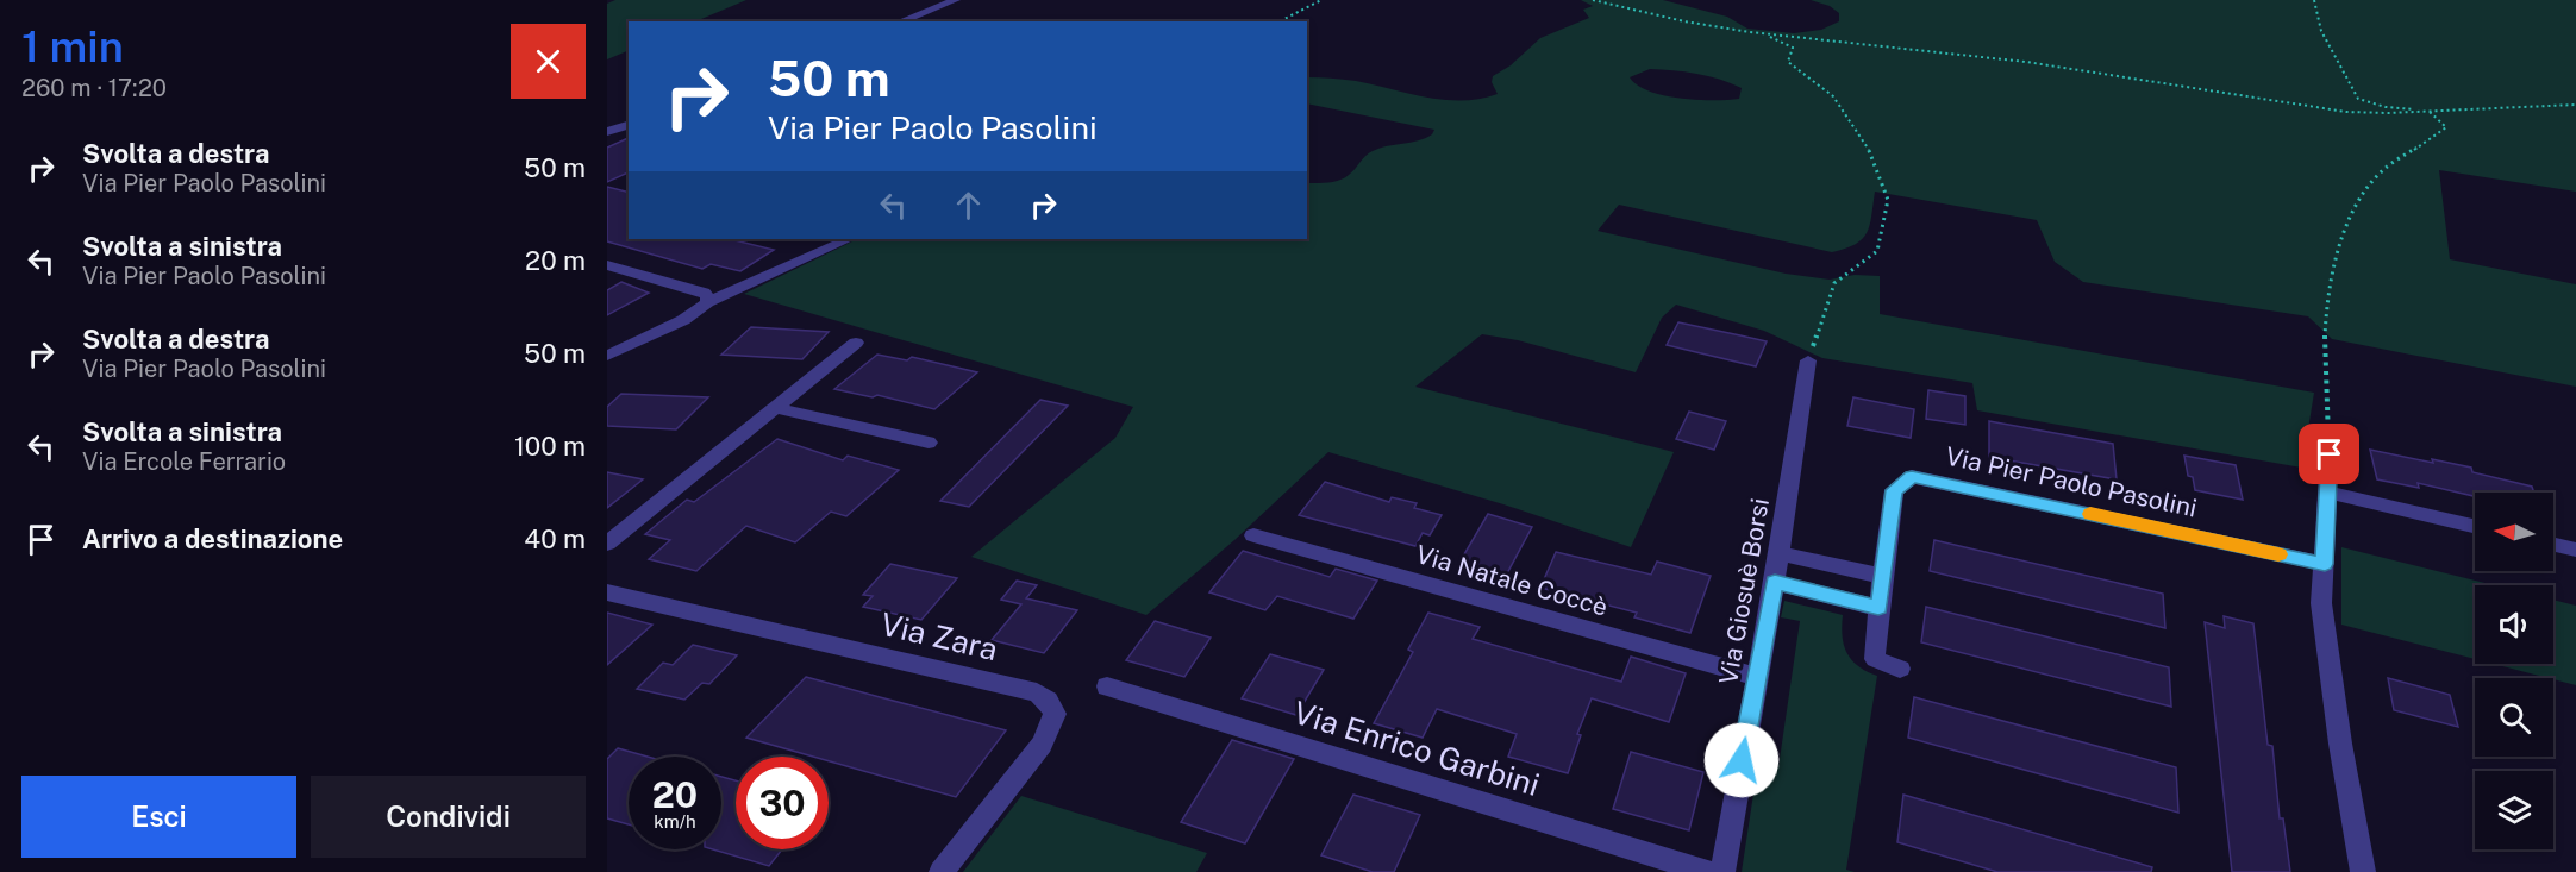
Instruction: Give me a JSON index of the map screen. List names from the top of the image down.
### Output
{
  "streets": {
    "street": [
      "Via Pier Paolo Pasolini",
      "Via Natale Coccè",
      "Via Giosuè Borsi",
      "Via Zara",
      "Via Enrico Garbini"
    ]
  },
  "crossings": [
    ["Via Natale Coccè", "Via Giosuè Borsi"]
  ],
  "north": "left",
  "page": {
    "heading": ["1 min", "260 m · 17:20"],
    "turn": ["50 m", "Via Pier Paolo Pasolini"],
    "list": [
      {
        "name": "Svolta a destra",
        "note": "Via Pier Paolo Pasolini",
        "value": "50 m"
      },
      {
        "name": "Svolta a sinistra",
        "note": "Via Pier Paolo Pasolini",
        "value": "20 m"
      },
      {
        "name": "Svolta a destra",
        "note": "Via Pier Paolo Pasolini",
        "value": "50 m"
      },
      {
        "name": "Svolta a sinistra",
        "note": "Via Ercole Ferrario",
        "value": "100 m"
      },
      {
        "name": "Arrivo a destinazione",
        "value": "40 m"
      }
    ],
    "speed": "20 km/h",
    "limit": "30",
    "buttons": ["Esci", "Condividi"]
  }
}
